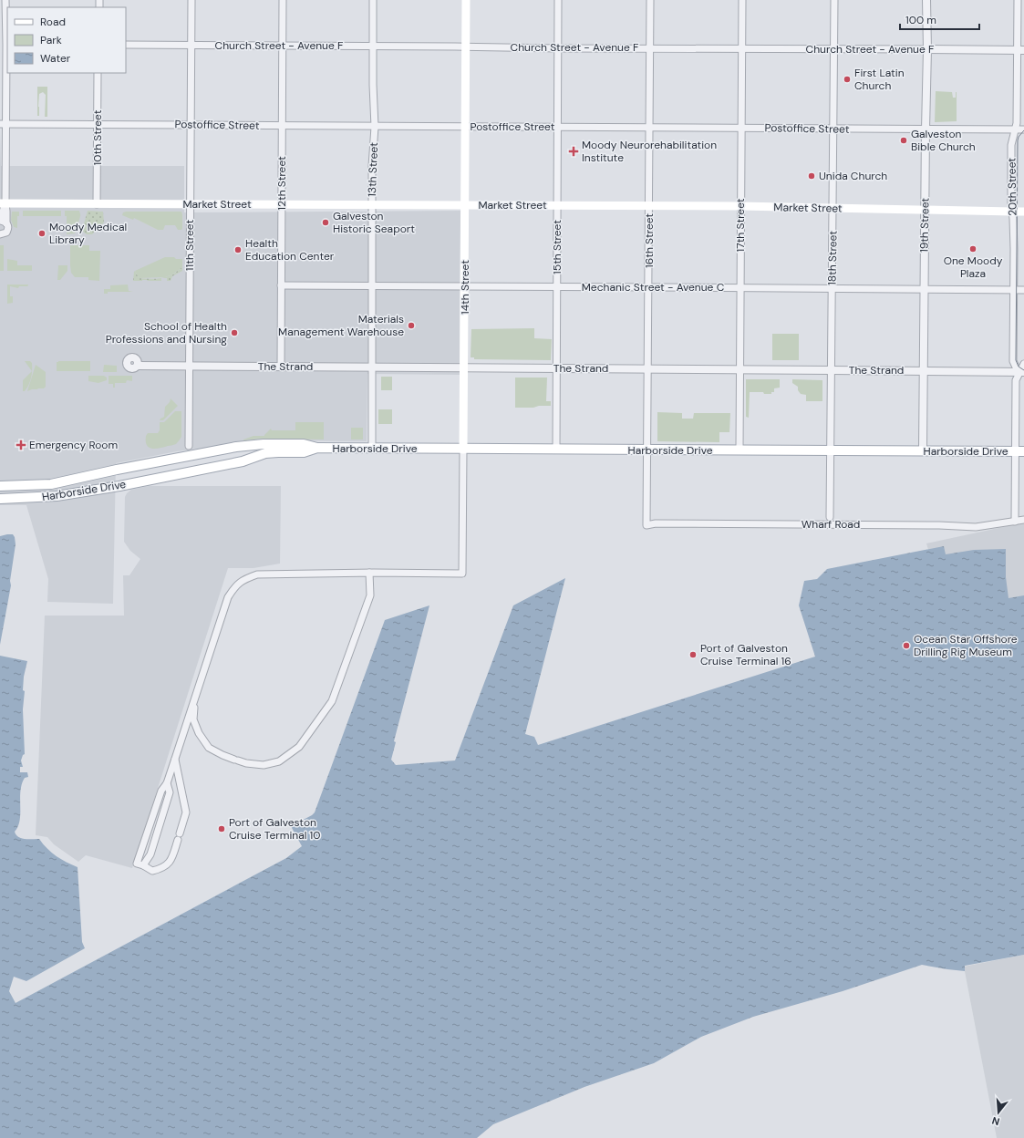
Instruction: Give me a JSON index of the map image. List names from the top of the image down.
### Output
{
  "streets": {
    "main road": ["Market Street", "14th Street", "Harborside Drive"],
    "street": [
      "Church Street - Avenue F",
      "Postoffice Street",
      "10th Street",
      "13th Street",
      "12th Street",
      "20th Street",
      "17th Street",
      "19th Street",
      "16th Street",
      "11th Street",
      "15th Street",
      "18th Street",
      "Mechanic Street - Avenue C",
      "The Strand",
      "Wharf Road"
    ]
  },
  "crossings": [
    ["Church Street - Avenue F", "13th Street"],
    ["Church Street - Avenue F", "12th Street"],
    ["Church Street - Avenue F", "20th Street"],
    ["Church Street - Avenue F", "17th Street"],
    ["Church Street - Avenue F", "19th Street"],
    ["Church Street - Avenue F", "16th Street"],
    ["Church Street - Avenue F", "11th Street"],
    ["Church Street - Avenue F", "15th Street"],
    ["Church Street - Avenue F", "18th Street"],
    ["Church Street - Avenue F", "14th Street"],
    ["Postoffice Street", "10th Street"],
    ["Postoffice Street", "13th Street"],
    ["Postoffice Street", "12th Street"],
    ["Postoffice Street", "20th Street"],
    ["Postoffice Street", "17th Street"],
    ["Postoffice Street", "19th Street"],
    ["Postoffice Street", "16th Street"],
    ["Postoffice Street", "11th Street"],
    ["Postoffice Street", "15th Street"],
    ["Postoffice Street", "18th Street"],
    ["Postoffice Street", "14th Street"],
    ["10th Street", "Market Street"],
    ["13th Street", "Market Street"],
    ["13th Street", "Mechanic Street - Avenue C"],
    ["13th Street", "The Strand"],
    ["13th Street", "Harborside Drive"],
    ["12th Street", "Market Street"],
    ["12th Street", "Mechanic Street - Avenue C"],
    ["12th Street", "The Strand"],
    ["20th Street", "Market Street"],
    ["20th Street", "Mechanic Street - Avenue C"],
    ["20th Street", "The Strand"],
    ["20th Street", "Harborside Drive"],
    ["20th Street", "Wharf Road"],
    ["Market Street", "17th Street"],
    ["Market Street", "19th Street"],
    ["Market Street", "16th Street"],
    ["Market Street", "11th Street"],
    ["Market Street", "15th Street"],
    ["Market Street", "18th Street"],
    ["Market Street", "14th Street"],
    ["17th Street", "Mechanic Street - Avenue C"],
    ["17th Street", "The Strand"],
    ["17th Street", "Harborside Drive"],
    ["19th Street", "Mechanic Street - Avenue C"],
    ["19th Street", "The Strand"],
    ["19th Street", "Harborside Drive"],
    ["16th Street", "Mechanic Street - Avenue C"],
    ["16th Street", "The Strand"],
    ["16th Street", "Harborside Drive"],
    ["16th Street", "Wharf Road"],
    ["11th Street", "The Strand"],
    ["15th Street", "Mechanic Street - Avenue C"],
    ["15th Street", "The Strand"],
    ["15th Street", "Harborside Drive"],
    ["18th Street", "Mechanic Street - Avenue C"],
    ["18th Street", "The Strand"],
    ["18th Street", "Harborside Drive"],
    ["14th Street", "Mechanic Street - Avenue C"],
    ["14th Street", "The Strand"],
    ["14th Street", "Harborside Drive"]
  ],
  "places": {
    "other": [
      "First Latin Church",
      "Galveston Bible Church",
      "Unida Church",
      "Galveston Historic Seaport",
      "Moody Medical Library",
      "One Moody Plaza",
      "Health Education Center",
      "Materials Management Warehouse",
      "School of Health Professions and Nursing",
      "Ocean Star Offshore Drilling Rig Museum",
      "Port of Galveston Cruise Terminal 16",
      "Port of Galveston Cruise Terminal 10"
    ],
    "health": ["Moody Neurorehabilitation Institute", "Emergency Room"]
  },
  "legend": ["Road", "Park", "Water"],
  "scale_bar": "100 m",
  "north": "bottom"
}
